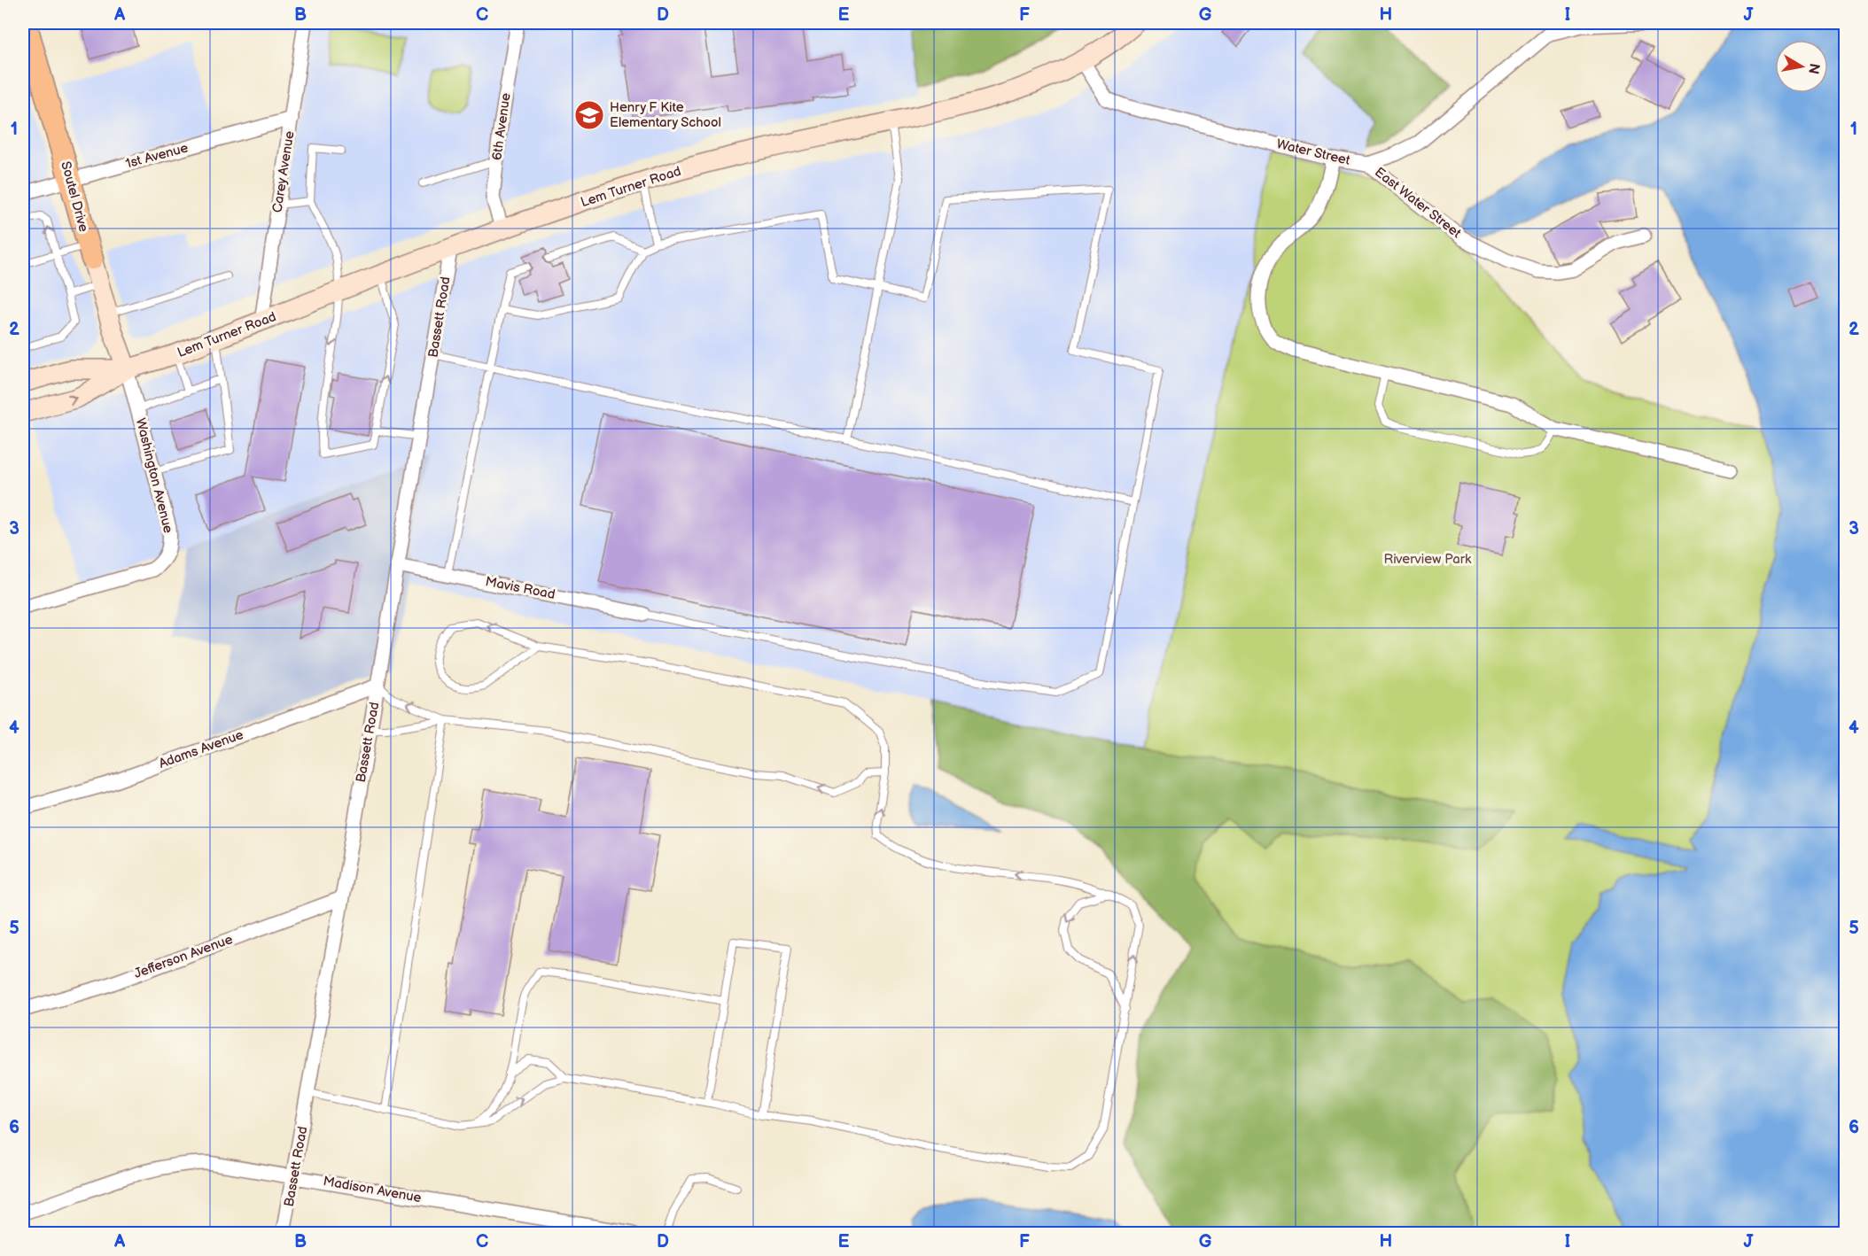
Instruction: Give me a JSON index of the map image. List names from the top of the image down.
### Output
{
  "streets": {
    "main road": ["Lem Turner Road", "Soutel Drive"],
    "street": [
      "6th Avenue",
      "Water Street",
      "1st Avenue",
      "Carey Avenue",
      "East Water Street",
      "Bassett Road",
      "Washington Avenue",
      "Mavis Road",
      "Adams Avenue",
      "Jefferson Avenue",
      "Madison Avenue"
    ]
  },
  "crossings": [
    ["6th Avenue", "Lem Turner Road"],
    ["Water Street", "Lem Turner Road"],
    ["Water Street", "East Water Street"],
    ["1st Avenue", "Carey Avenue"],
    ["1st Avenue", "Soutel Drive"],
    ["Carey Avenue", "Lem Turner Road"],
    ["Lem Turner Road", "Soutel Drive"],
    ["Lem Turner Road", "Bassett Road"],
    ["Lem Turner Road", "Washington Avenue"],
    ["Soutel Drive", "Washington Avenue"],
    ["Bassett Road", "Mavis Road"],
    ["Bassett Road", "Adams Avenue"],
    ["Bassett Road", "Jefferson Avenue"],
    ["Bassett Road", "Madison Avenue"]
  ],
  "parks": ["Riverview Park"],
  "places": {
    "school or university": ["Henry F Kite Elementary School"]
  },
  "north": "right",
  "grid": {
    "columns": [
      "A",
      "B",
      "C",
      "D",
      "E",
      "F",
      "G",
      "H",
      "I",
      "J"
    ],
    "rows": [
      "1",
      "2",
      "3",
      "4",
      "5",
      "6"
    ]
  }
}
